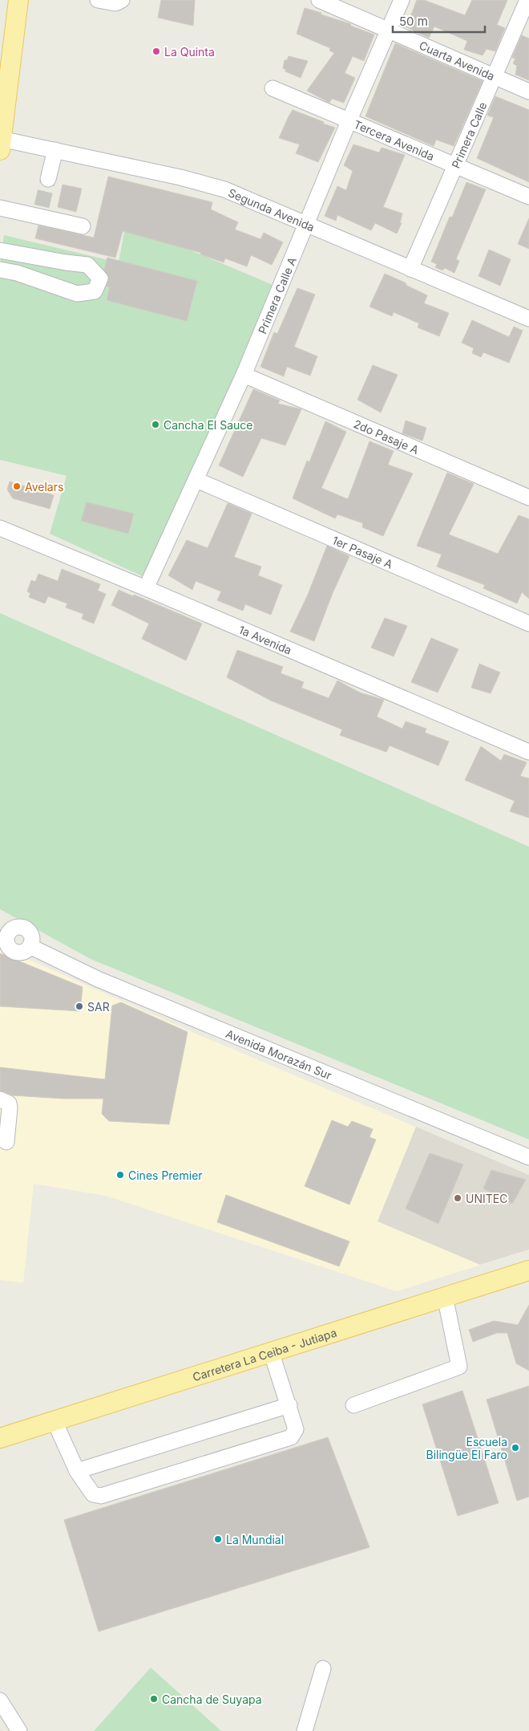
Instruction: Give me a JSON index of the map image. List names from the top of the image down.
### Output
{
  "streets": {
    "main road": ["Carretera La Ceiba - Jutiapa"],
    "street": [
      "Cuarta Avenida",
      "Primera Calle",
      "Tercera Avenida",
      "Segunda Avenida",
      "Primera Calle A",
      "2do Pasaje A",
      "1er Pasaje A",
      "1a Avenida",
      "Avenida Morazán Sur"
    ]
  },
  "crossings": [
    ["Cuarta Avenida", "Primera Calle"],
    ["Cuarta Avenida", "Primera Calle A"],
    ["Primera Calle", "Tercera Avenida"],
    ["Primera Calle", "Segunda Avenida"],
    ["Tercera Avenida", "Primera Calle A"],
    ["Segunda Avenida", "Primera Calle A"],
    ["Primera Calle A", "2do Pasaje A"],
    ["Primera Calle A", "1er Pasaje A"],
    ["Primera Calle A", "1a Avenida"]
  ],
  "places": [
    "La Quinta",
    "Cancha El Sauce",
    "Avelars",
    "SAR",
    "Cines Premier",
    "UNITEC",
    "Escuela Bilingüe El Faro",
    "La Mundial",
    "Cancha de Suyapa"
  ],
  "scale_bar": "50 m"
}
